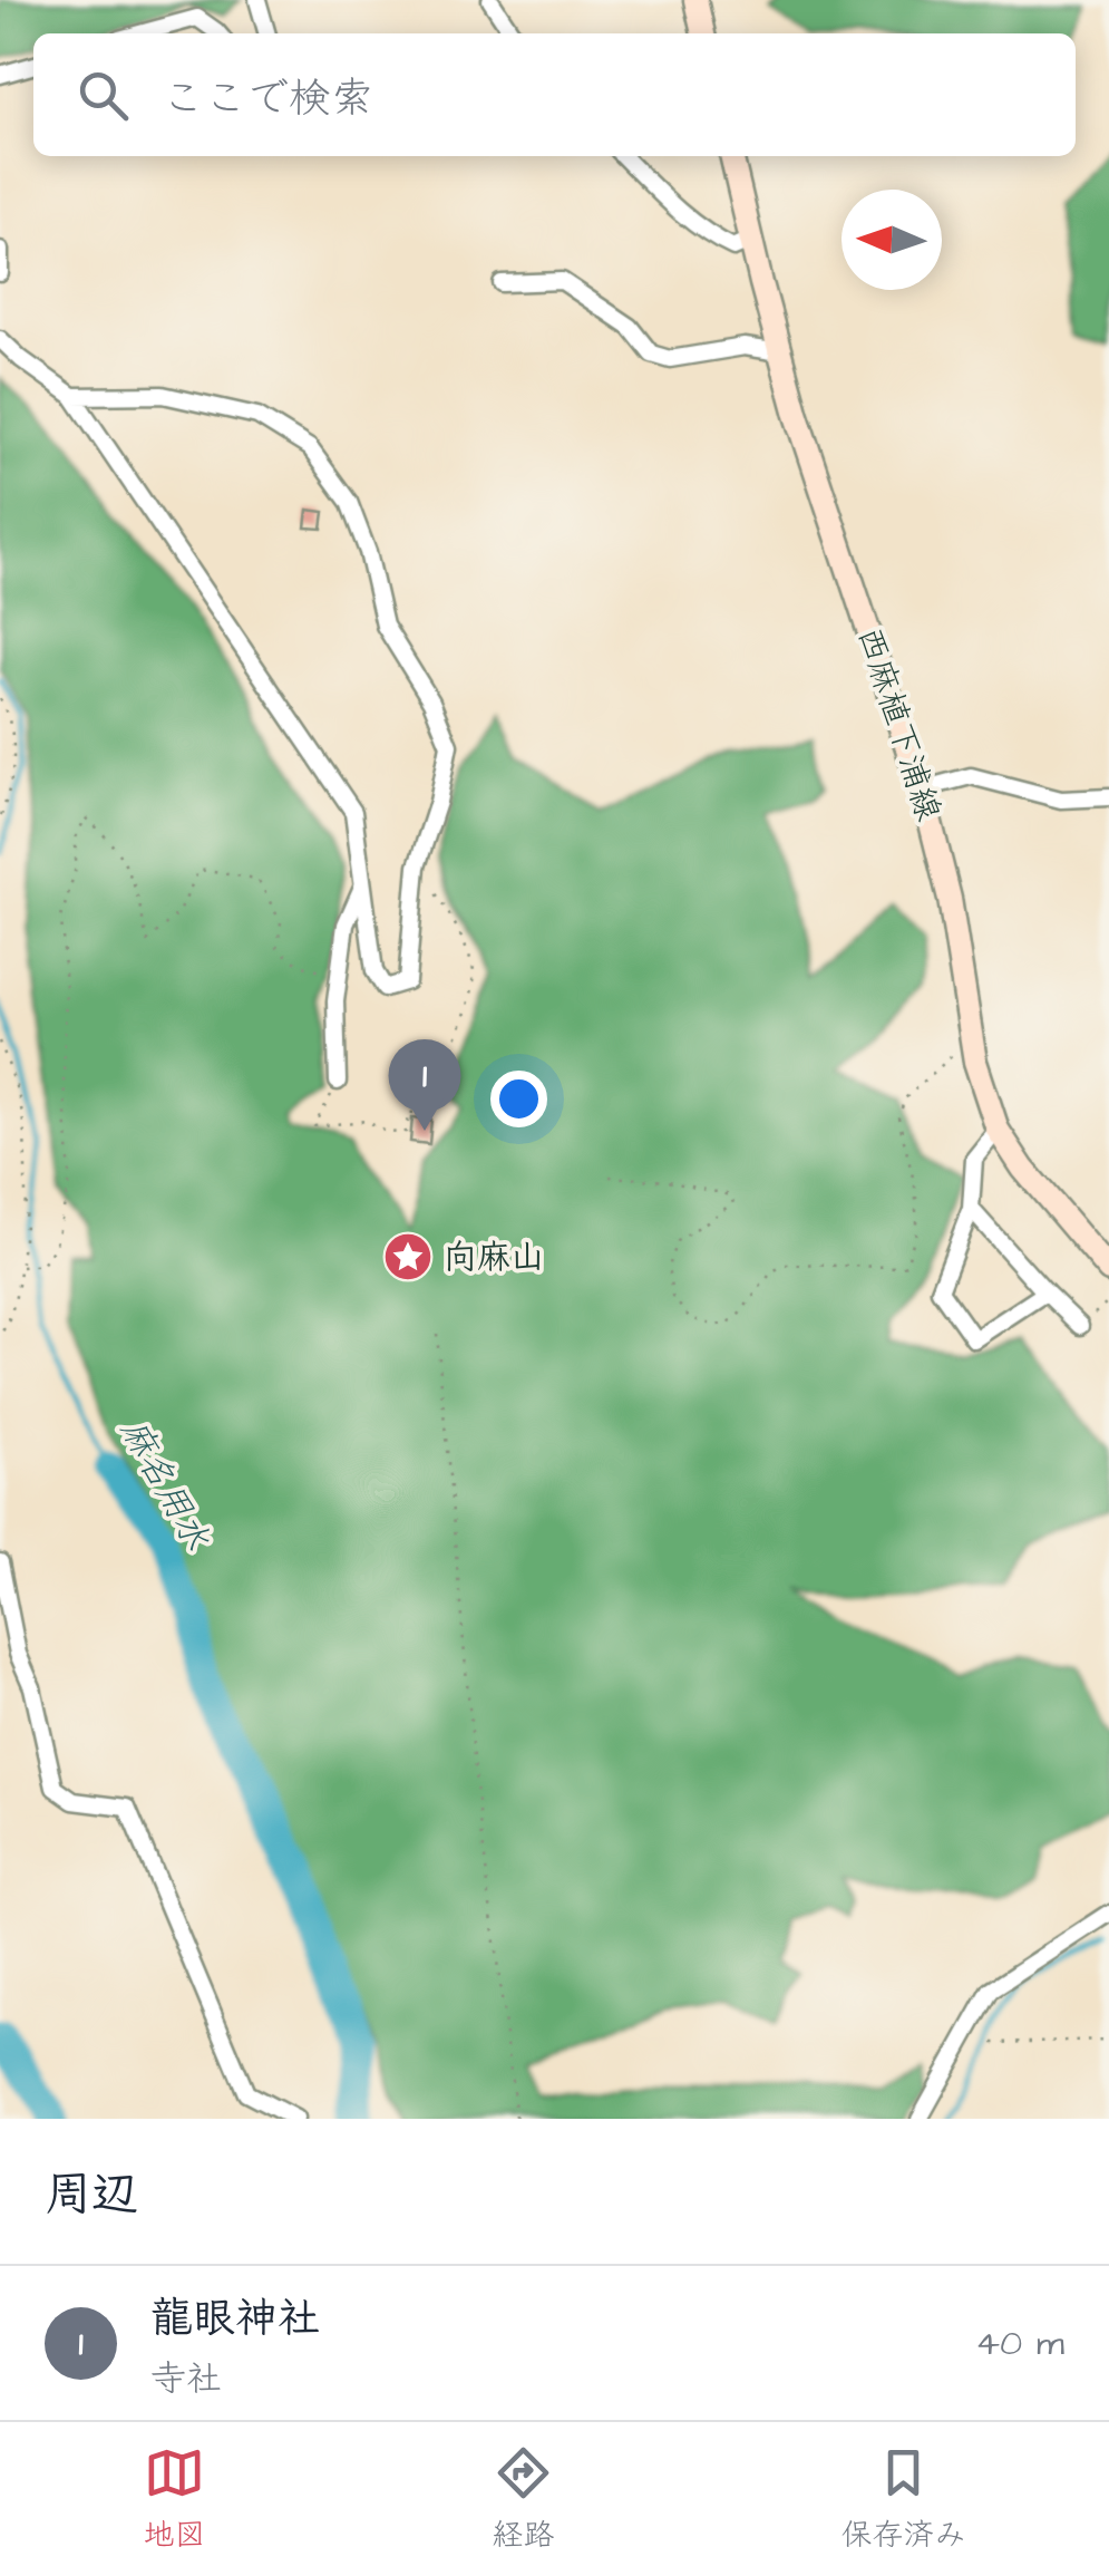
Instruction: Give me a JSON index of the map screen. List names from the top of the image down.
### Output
{
  "streets": {
    "main road": ["西麻植下浦線"]
  },
  "water": ["麻名用水"],
  "places": {
    "place": ["向麻山"]
  },
  "north": "left",
  "page": {
    "search": "ここで検索",
    "pins": "1",
    "heading": "周辺",
    "list": [
      {
        "mark": "1",
        "name": "龍眼神社",
        "note": "寺社",
        "value": "40 m"
      }
    ],
    "nav": ["地図", "経路", "保存済み"]
  }
}
